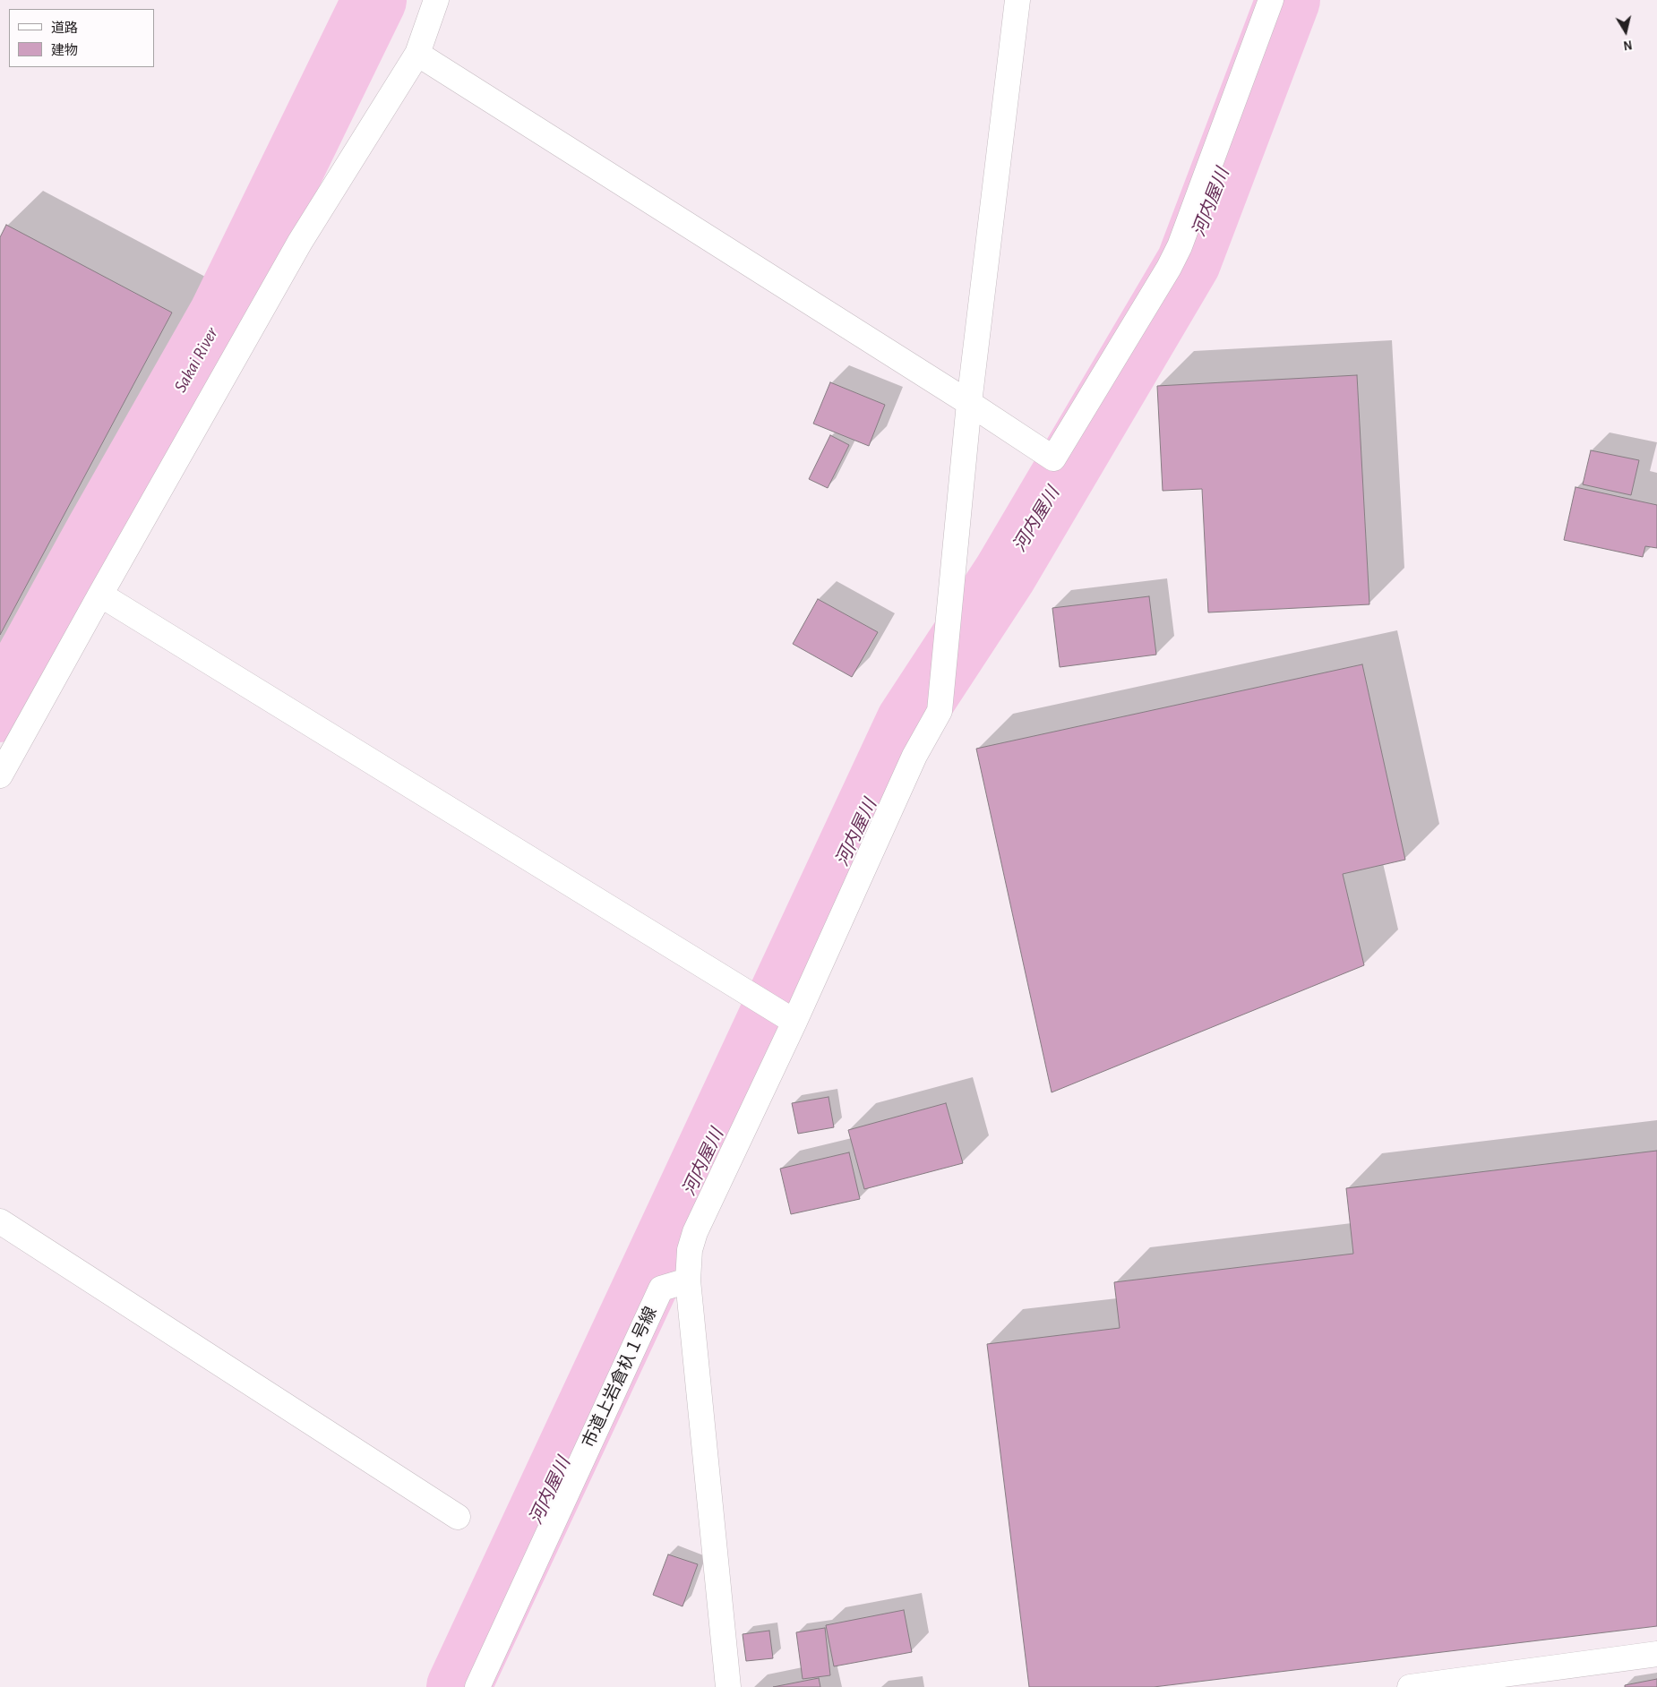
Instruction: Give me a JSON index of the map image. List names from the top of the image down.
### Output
{
  "streets": {
    "street": ["市道上岩倉杁１号線"]
  },
  "water": ["河内屋川", "Sakai River"],
  "legend": ["道路", "建物"],
  "north": "bottom"
}
